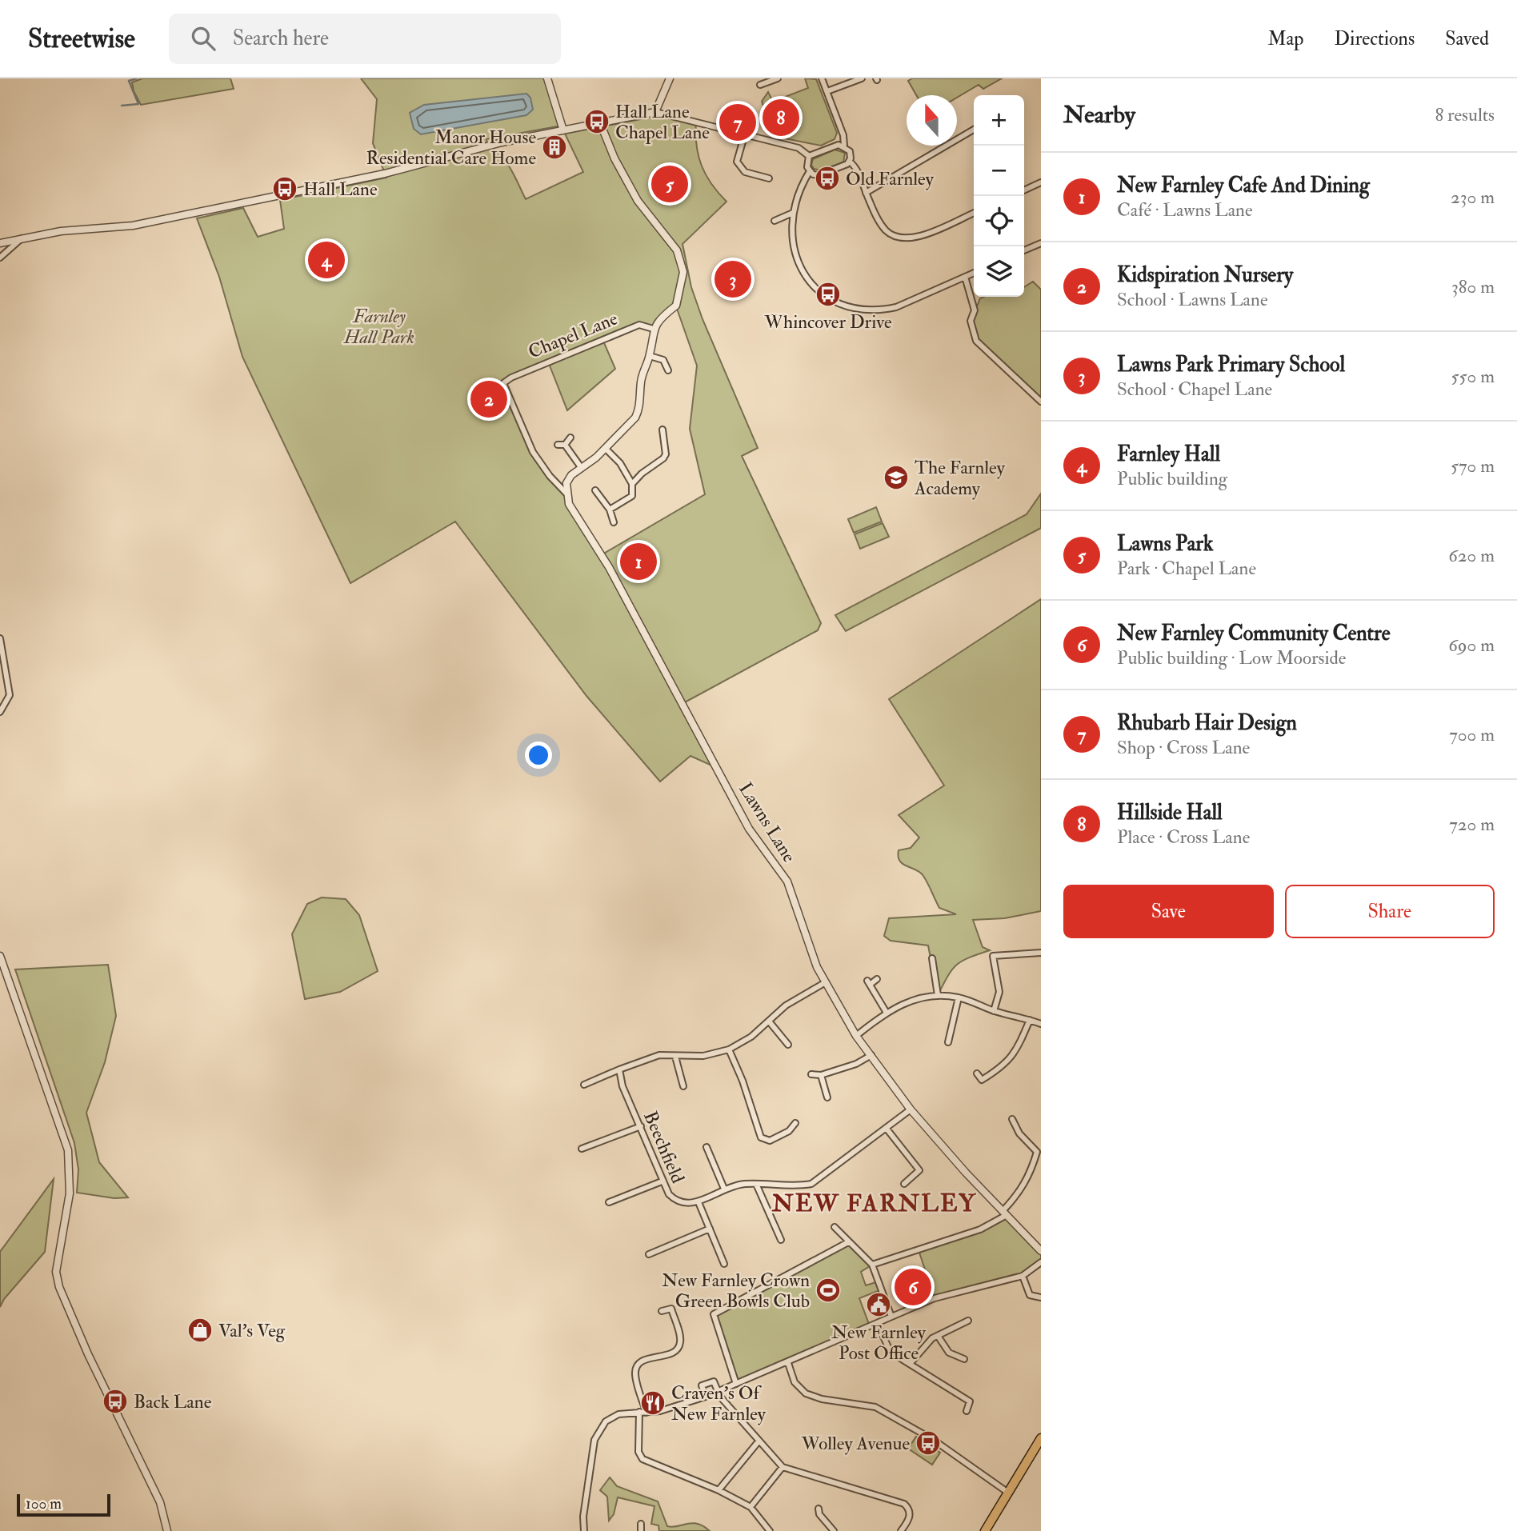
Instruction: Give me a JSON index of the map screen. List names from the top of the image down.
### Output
{
  "streets": {
    "street": ["Chapel Lane", "Lawns Lane", "Beechfield"]
  },
  "crossings": [
    ["Chapel Lane", "Lawns Lane"],
    ["Lawns Lane", "Beechfield"]
  ],
  "districts": ["NEW FARNLEY"],
  "parks": ["Farnley Hall Park"],
  "places": {
    "bus stop": [
      "Hall Lane Chapel Lane",
      "Old Farnley",
      "Hall Lane",
      "Whincover Drive",
      "Back Lane",
      "Wolley Avenue"
    ],
    "building": ["Manor House Residential Care Home"],
    "school or university": ["The Farnley Academy"],
    "sports": ["New Farnley Crown Green Bowls Club"],
    "public building": ["New Farnley Post Office"],
    "shop": ["Val's Veg"],
    "restaurant": ["Craven's Of New Farnley"]
  },
  "scale_bar": "100 m",
  "north": "top",
  "page": {
    "header": "Streetwise",
    "search": "Search here",
    "nav": ["Map", "Directions", "Saved"],
    "heading": ["Nearby", "8 results"],
    "map_buttons": ["+", "−"],
    "pins": [
      "8",
      "7",
      "5",
      "4",
      "3",
      "2",
      "1",
      "6"
    ],
    "list": [
      {
        "mark": "1",
        "name": "New Farnley Cafe And Dining",
        "note": "Café · Lawns Lane",
        "value": "230 m"
      },
      {
        "mark": "2",
        "name": "Kidspiration Nursery",
        "note": "School · Lawns Lane",
        "value": "380 m"
      },
      {
        "mark": "3",
        "name": "Lawns Park Primary School",
        "note": "School · Chapel Lane",
        "value": "550 m"
      },
      {
        "mark": "4",
        "name": "Farnley Hall",
        "note": "Public building",
        "value": "570 m"
      },
      {
        "mark": "5",
        "name": "Lawns Park",
        "note": "Park · Chapel Lane",
        "value": "620 m"
      },
      {
        "mark": "6",
        "name": "New Farnley Community Centre",
        "note": "Public building · Low Moorside",
        "value": "690 m"
      },
      {
        "mark": "7",
        "name": "Rhubarb Hair Design",
        "note": "Shop · Cross Lane",
        "value": "700 m"
      },
      {
        "mark": "8",
        "name": "Hillside Hall",
        "note": "Place · Cross Lane",
        "value": "720 m"
      }
    ],
    "buttons": ["Save", "Share"],
    "scale": "100 m"
  }
}
